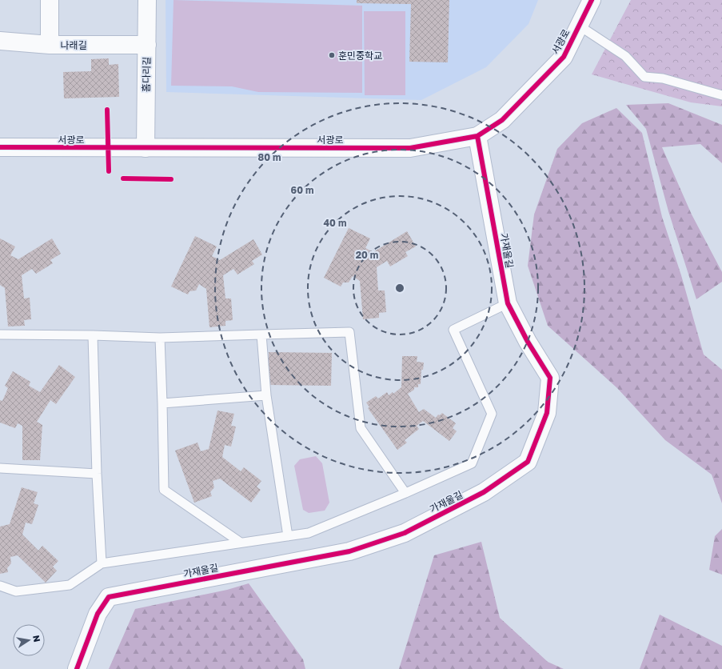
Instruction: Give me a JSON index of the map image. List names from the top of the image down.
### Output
{
  "streets": {
    "street": [
      "서광로",
      "나래길",
      "홈다리길",
      "가재울길"
    ]
  },
  "crossings": [
    ["서광로", "홈다리길"],
    ["서광로", "가재울길"],
    ["나래길", "홈다리길"]
  ],
  "places": ["훈민중학교"],
  "north": "right",
  "rings": [
    "80 m",
    "60 m",
    "40 m",
    "20 m"
  ]
}
